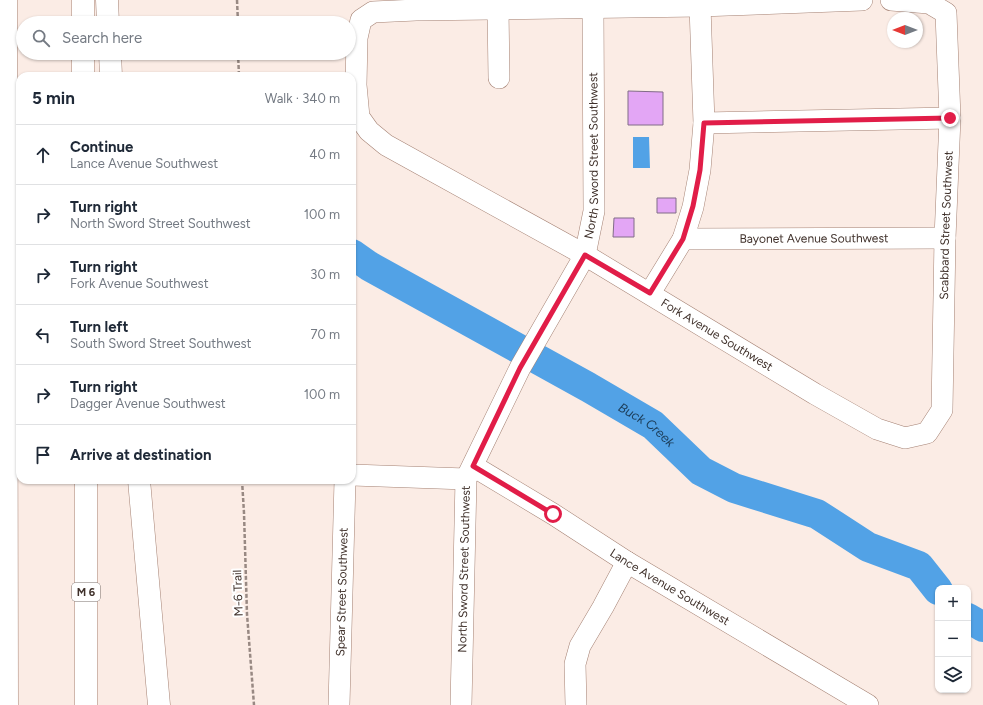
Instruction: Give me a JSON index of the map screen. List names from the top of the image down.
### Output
{
  "streets": {
    "highway": ["M 6"],
    "street": [
      "North Sword Street Southwest",
      "Scabbard Street Southwest",
      "Bayonet Avenue Southwest",
      "Fork Avenue Southwest",
      "Lance Avenue Southwest",
      "Spear Street Southwest"
    ],
    "path": ["M-6 Trail"]
  },
  "crossings": [
    ["North Sword Street Southwest", "Fork Avenue Southwest"],
    ["North Sword Street Southwest", "Lance Avenue Southwest"],
    ["Scabbard Street Southwest", "Bayonet Avenue Southwest"],
    ["Scabbard Street Southwest", "Fork Avenue Southwest"]
  ],
  "water": ["Buck Creek"],
  "north": "left",
  "page": {
    "search": "Search here",
    "heading": ["5 min", "Walk · 340 m"],
    "list": [
      ["Continue", "Lance Avenue Southwest", "40 m"],
      ["Turn right", "North Sword Street Southwest", "100 m"],
      ["Turn right", "Fork Avenue Southwest", "30 m"],
      ["Turn left", "South Sword Street Southwest", "70 m"],
      ["Turn right", "Dagger Avenue Southwest", "100 m"],
      "Arrive at destination"
    ],
    "map_buttons": ["+", "−"]
  }
}
